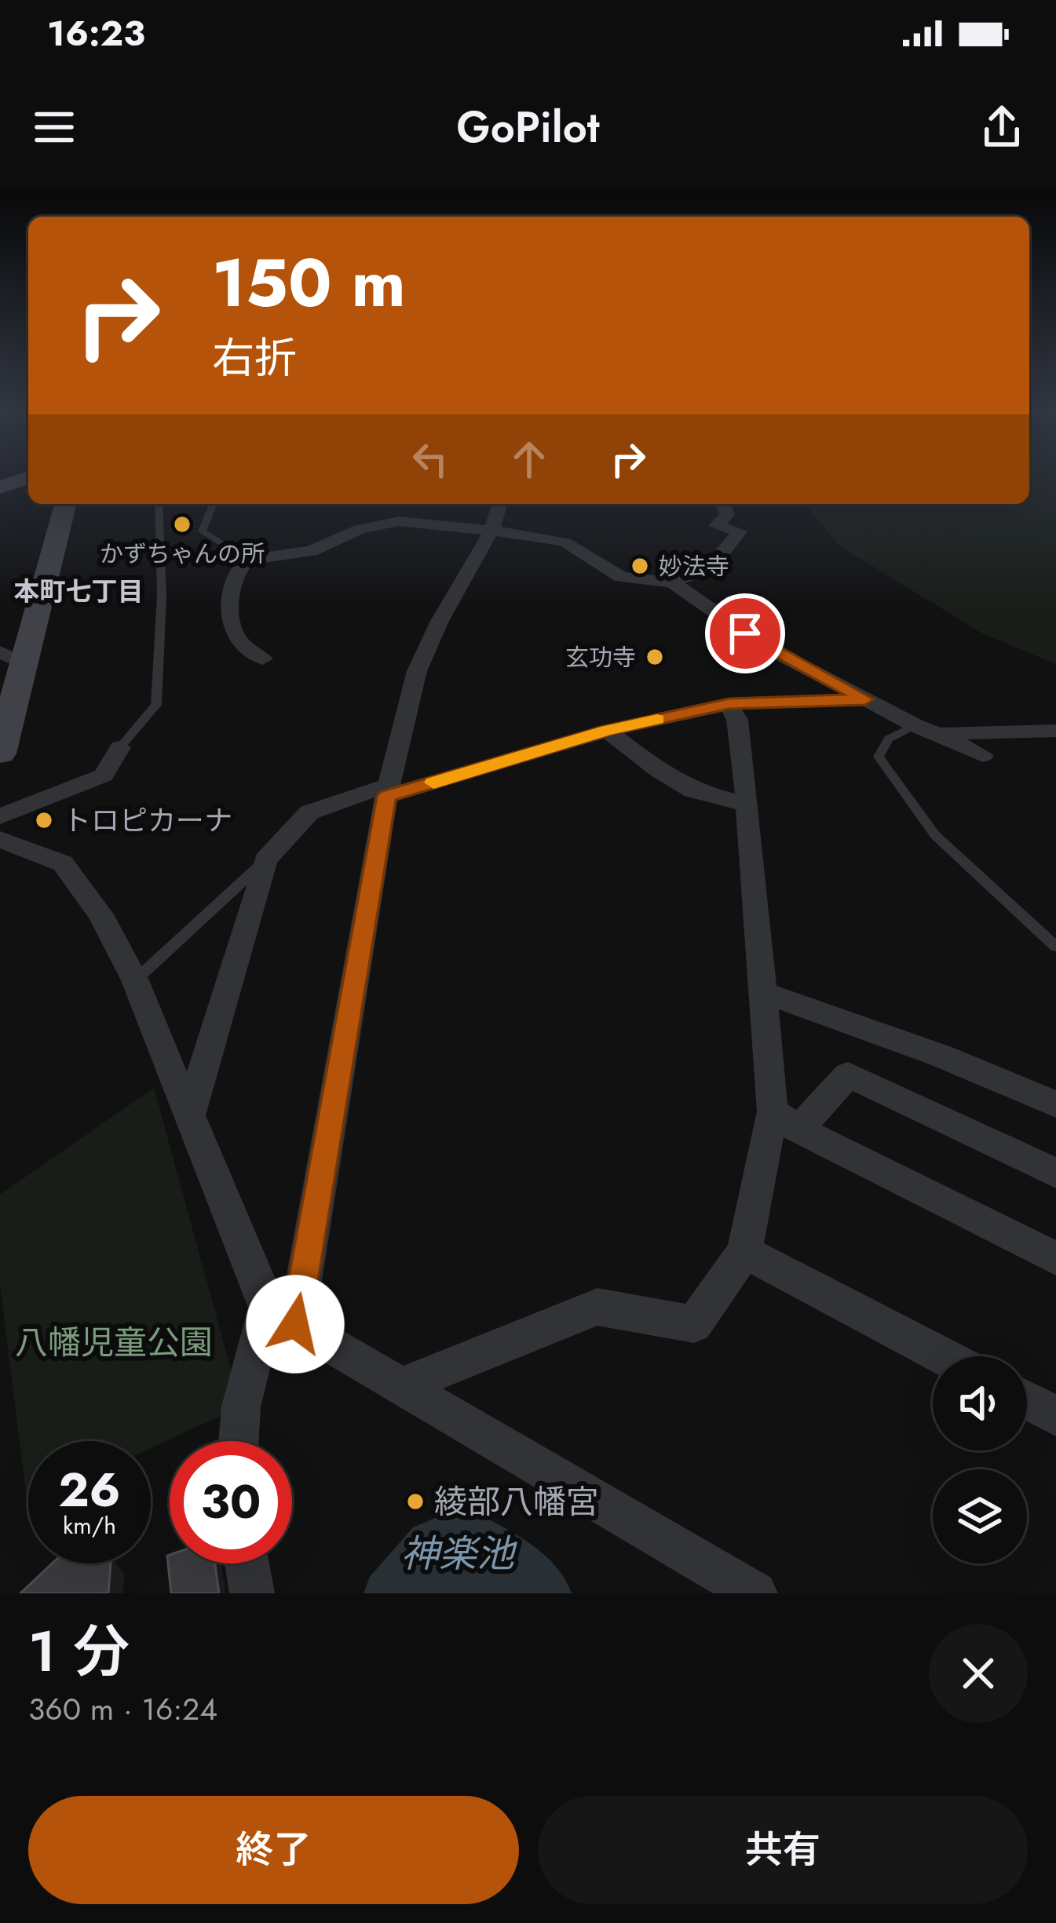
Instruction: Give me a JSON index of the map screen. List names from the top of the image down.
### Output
{
  "districts": ["本町七丁目"],
  "water": ["神楽池"],
  "parks": ["八幡児童公園"],
  "places": [
    "かずちゃんの所",
    "妙法寺",
    "玄功寺",
    "トロピカーナ",
    "綾部八幡宮"
  ],
  "page": {
    "status": "16:23",
    "header": "GoPilot",
    "turn": ["150 m", "右折"],
    "speed": "26 km/h",
    "limit": "30",
    "heading": ["1 分", "360 m · 16:24"],
    "buttons": ["終了", "共有"]
  }
}
